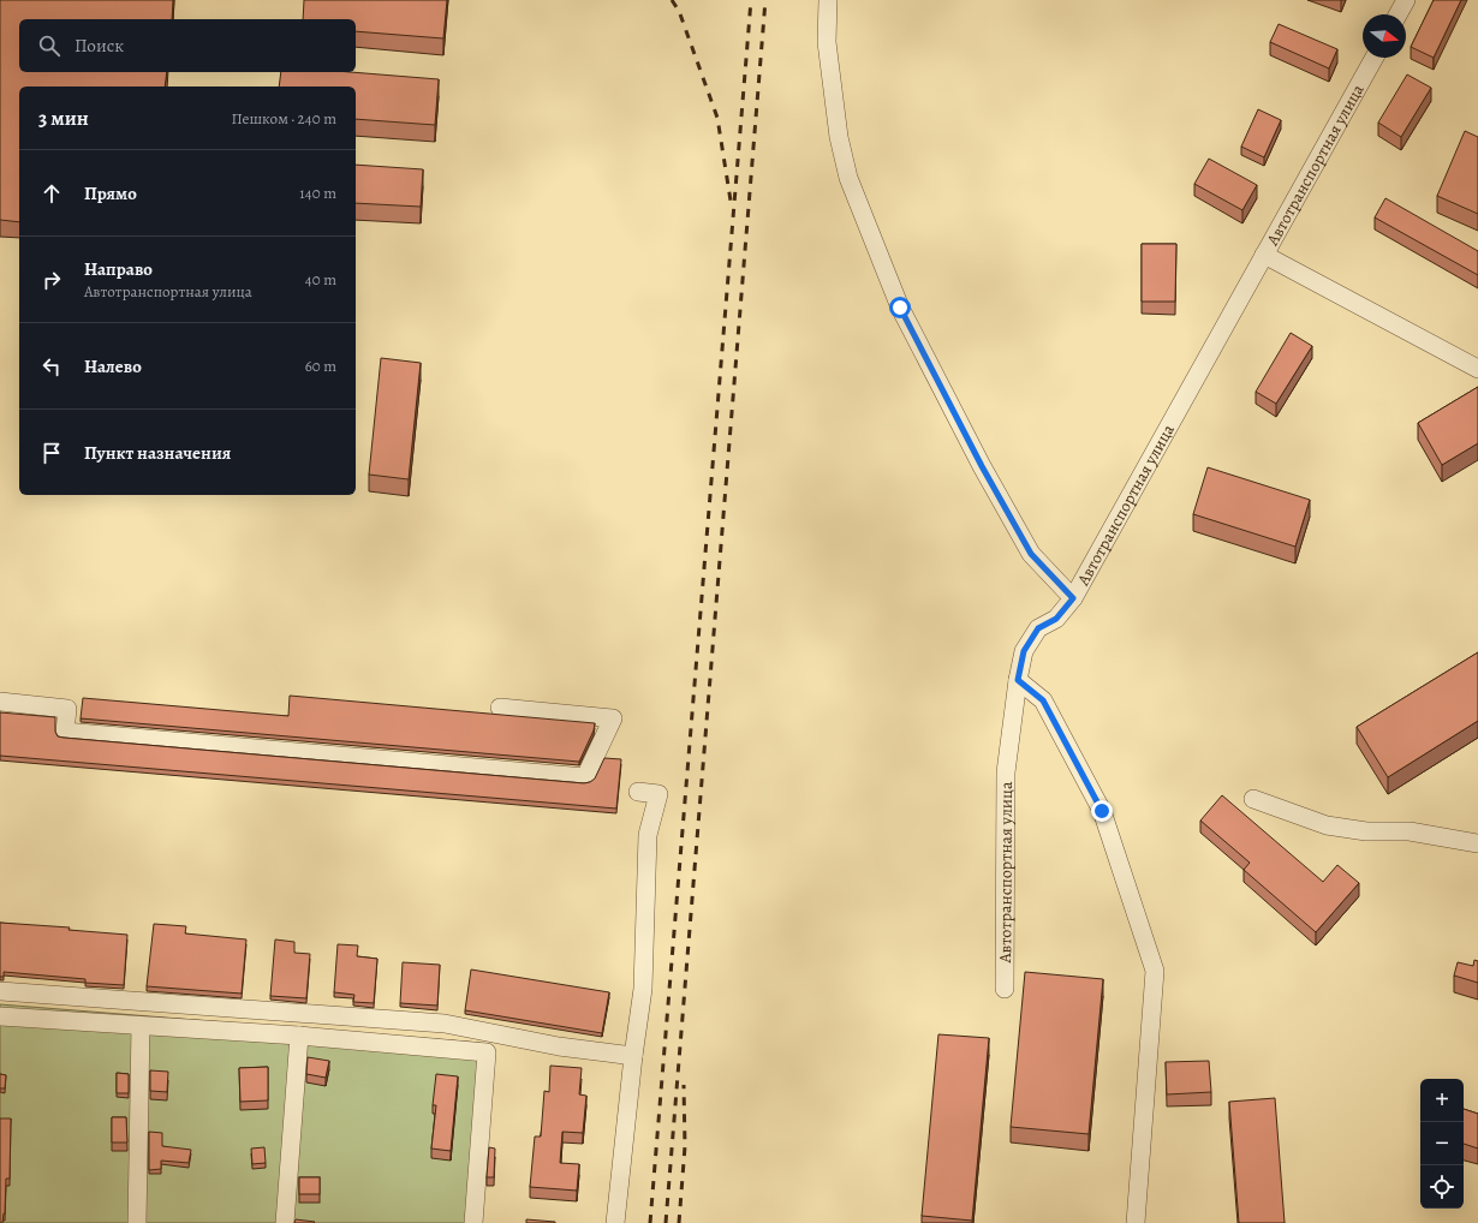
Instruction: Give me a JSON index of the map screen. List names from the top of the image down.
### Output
{
  "streets": {
    "street": ["Автотранспортная улица"]
  },
  "north": "right",
  "page": {
    "search": "Поиск",
    "heading": ["3 мин", "Пешком · 240 m"],
    "list": [
      ["Прямо", "140 m"],
      ["Направо", "Автотранспортная улица", "40 m"],
      ["Налево", "60 m"],
      "Пункт назначения"
    ],
    "map_buttons": ["+", "−"]
  }
}
